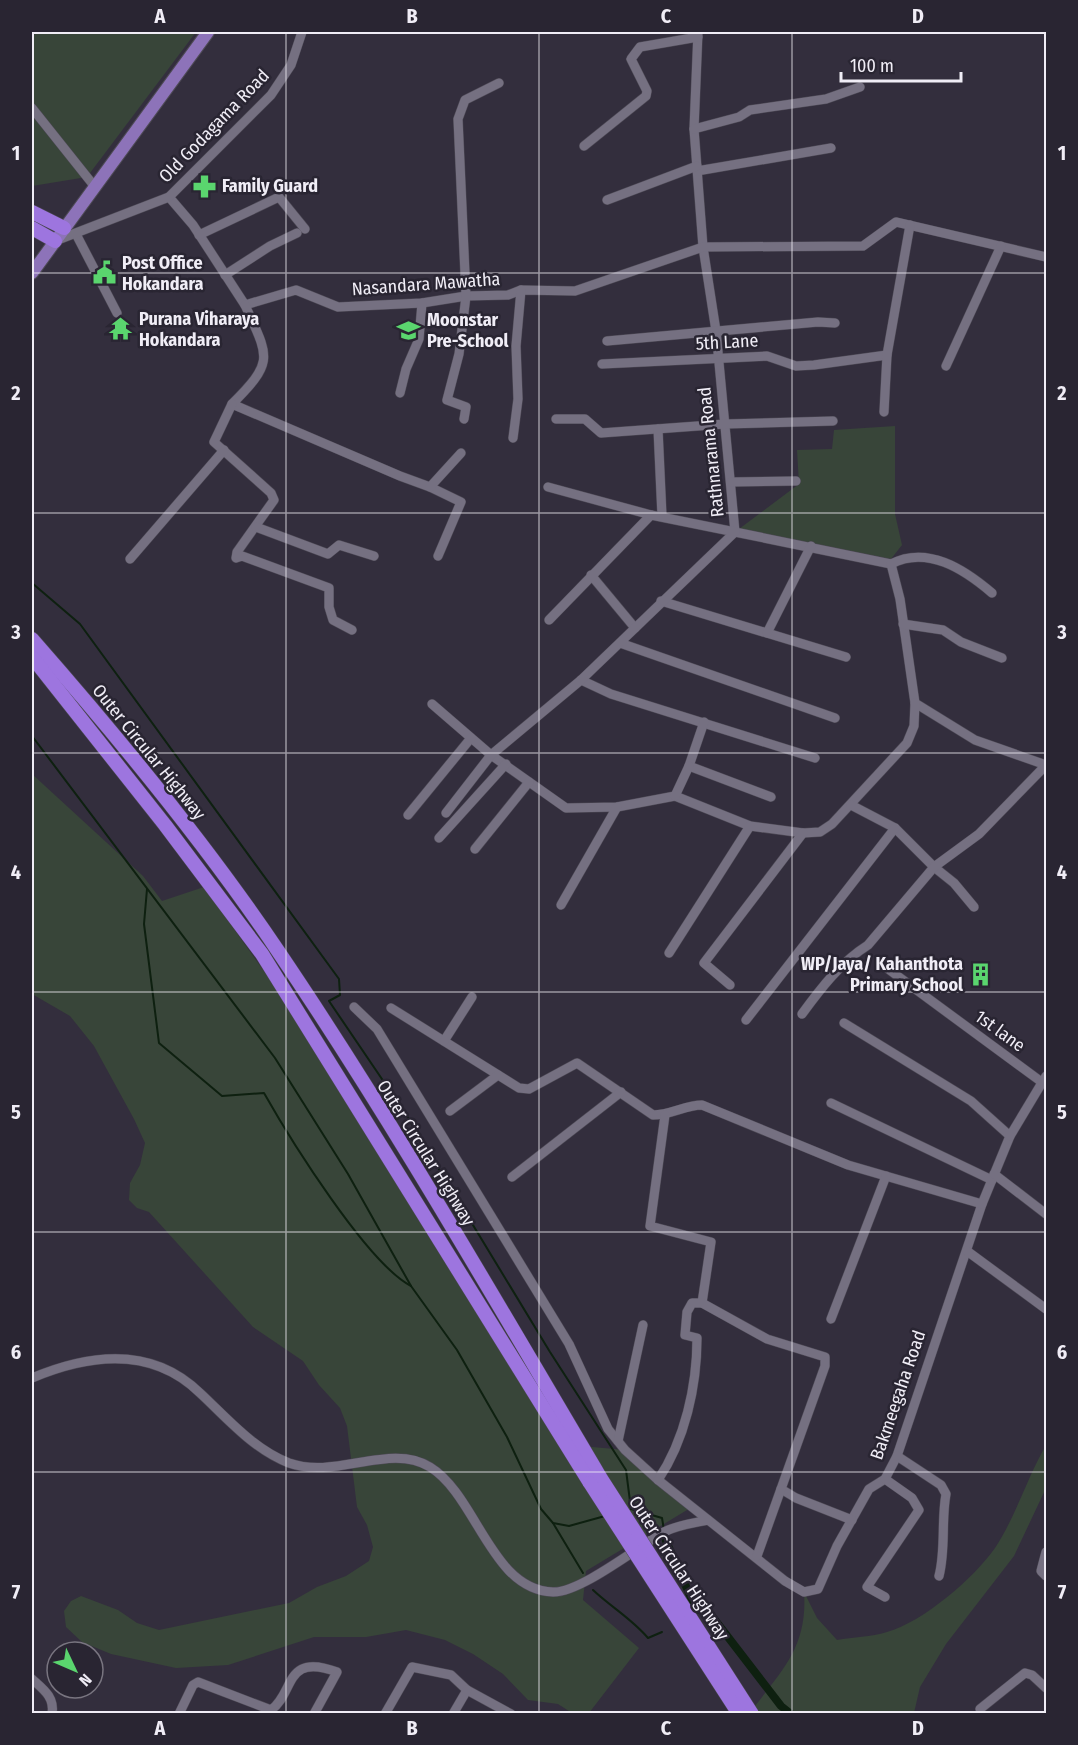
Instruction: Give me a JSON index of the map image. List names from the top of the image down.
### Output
{
  "streets": {
    "highway": ["Outer Circular Highway"],
    "street": [
      "Old Godagama Road",
      "Nasandara Mawatha",
      "5th Lane",
      "Rathnarama Road",
      "1st lane",
      "Bakmeegaha Road"
    ]
  },
  "crossings": [
    ["Nasandara Mawatha", "Rathnarama Road"],
    ["5th Lane", "Rathnarama Road"],
    ["1st lane", "Bakmeegaha Road"]
  ],
  "places": {
    "pharmacy": ["Family Guard"],
    "public building": ["Post Office Hokandara"],
    "temple": ["Purana Viharaya Hokandara"],
    "school or university": ["Moonstar Pre-School"],
    "building": ["WP/Jaya/ Kahanthota Primary School"]
  },
  "scale_bar": "100 m",
  "north": "bottom right",
  "grid": {
    "columns": [
      "A",
      "B",
      "C",
      "D"
    ],
    "rows": [
      "1",
      "2",
      "3",
      "4",
      "5",
      "6",
      "7"
    ]
  }
}
